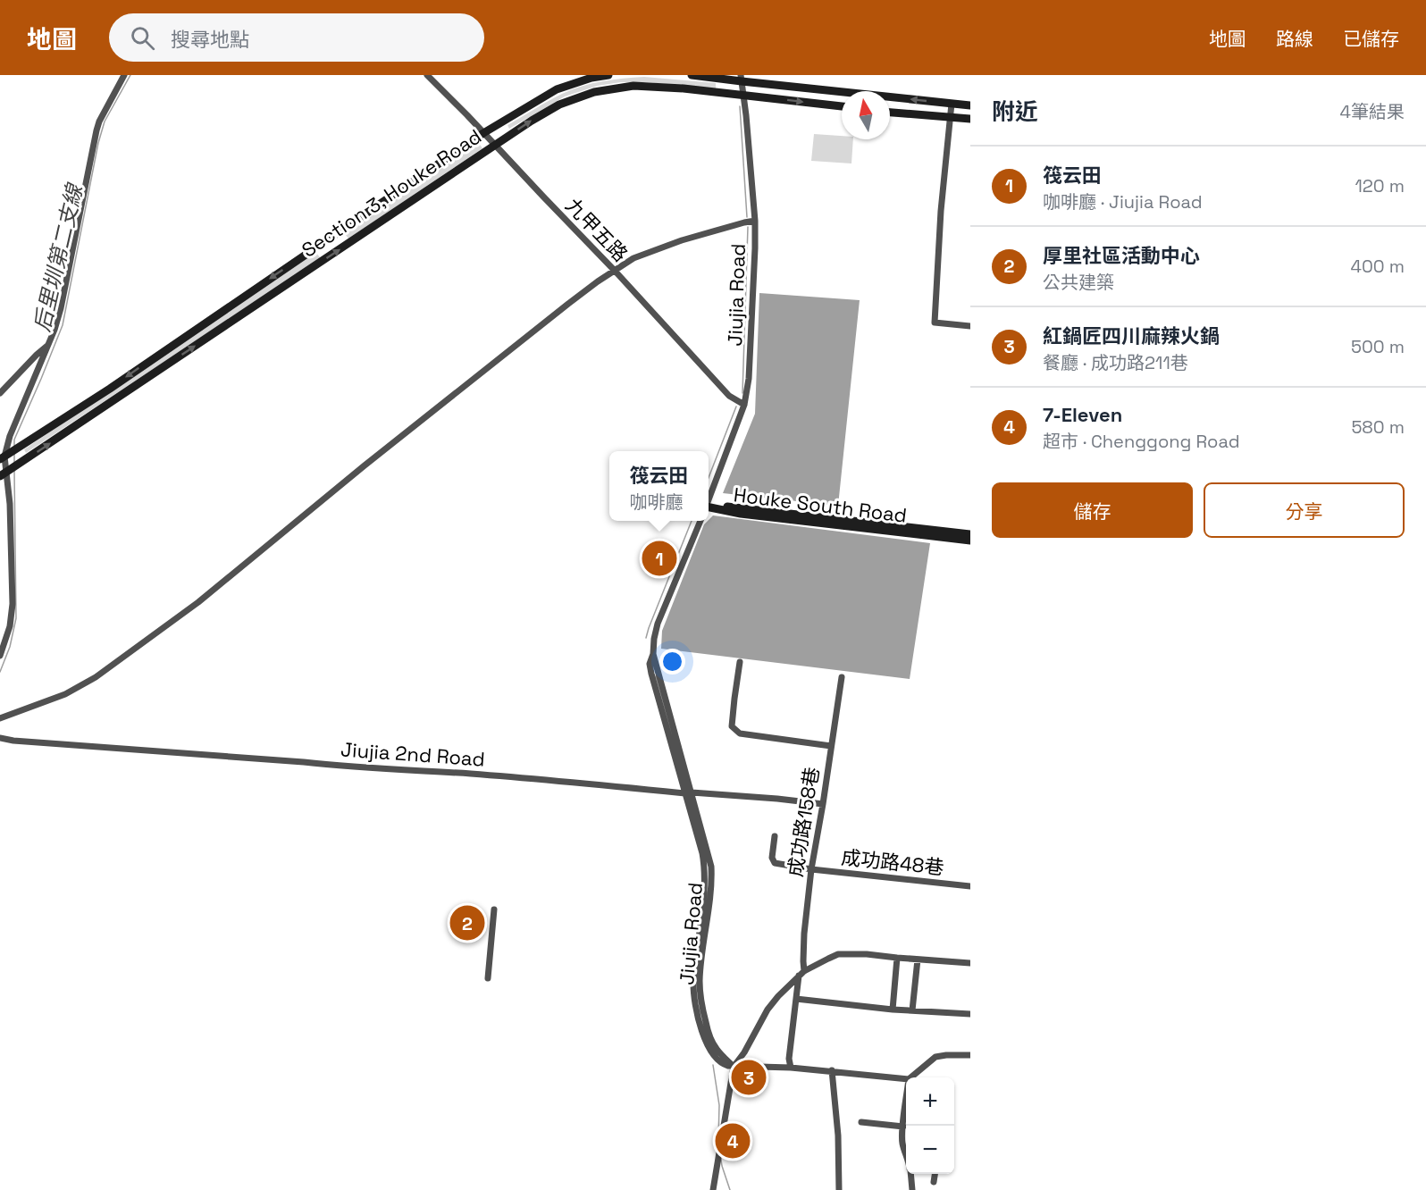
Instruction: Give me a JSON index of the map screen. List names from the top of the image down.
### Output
{
  "streets": {
    "street": [
      "Section 3, Houke Road",
      "九甲五路",
      "Jiujia Road",
      "Houke South Road",
      "Jiujia 2nd Road",
      "成功路158巷",
      "成功路48巷"
    ]
  },
  "crossings": [
    ["Section 3, Houke Road", "九甲五路"],
    ["Section 3, Houke Road", "Jiujia Road"],
    ["九甲五路", "Jiujia Road"],
    ["Jiujia Road", "Jiujia 2nd Road"],
    ["Jiujia 2nd Road", "成功路158巷"],
    ["成功路158巷", "成功路48巷"]
  ],
  "water": ["后里圳第二支線"],
  "north": "top",
  "page": {
    "header": "地圖",
    "search": "搜尋地點",
    "nav": ["地圖", "路線", "已儲存"],
    "heading": ["附近", "4筆結果"],
    "list": [
      {
        "mark": "1",
        "name": "筏云田",
        "note": "咖啡廳 · Jiujia Road",
        "value": "120 m"
      },
      {
        "mark": "2",
        "name": "厚里社區活動中心",
        "note": "公共建築",
        "value": "400 m"
      },
      {
        "mark": "3",
        "name": "紅鍋匠四川麻辣火鍋",
        "note": "餐廳 · 成功路211巷",
        "value": "500 m"
      },
      {
        "mark": "4",
        "name": "7-Eleven",
        "note": "超市 · Chenggong Road",
        "value": "580 m"
      }
    ],
    "popup": ["筏云田", "咖啡廳"],
    "buttons": ["儲存", "分享"],
    "pins": [
      "1",
      "2",
      "3",
      "4"
    ],
    "map_buttons": ["+", "−"]
  }
}
